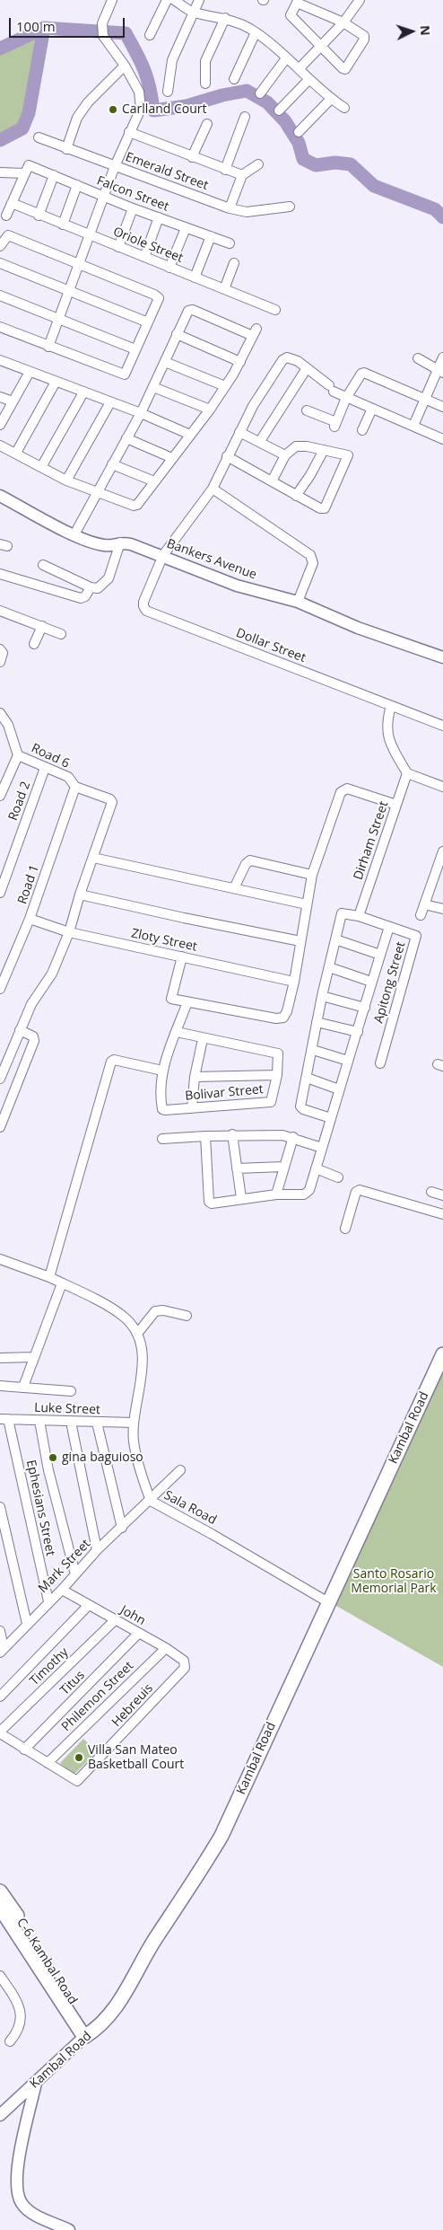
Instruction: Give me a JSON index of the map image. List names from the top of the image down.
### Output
{
  "streets": {
    "main road": ["Kambal Road", "C-6 Kambal Road"],
    "street": [
      "Emerald Street",
      "Falcon Street",
      "Oriole Street",
      "Bankers Avenue",
      "Dollar Street",
      "Road 6",
      "Road 2",
      "Dirham Street",
      "Road 1",
      "Zloty Street",
      "Apitong Street",
      "Bolivar Street",
      "Luke Street",
      "Ephesians Street",
      "Sala Road",
      "Mark Street",
      "John",
      "Timothy",
      "Titus",
      "Philemon Street",
      "Hebreuis"
    ]
  },
  "crossings": [
    ["Bankers Avenue", "Dollar Street"],
    ["Road 6", "Road 2"],
    ["Road 6", "Road 1"],
    ["Road 1", "Zloty Street"],
    ["Luke Street", "Ephesians Street"],
    ["Luke Street", "Sala Road"],
    ["Kambal Road", "Sala Road"],
    ["Kambal Road", "C-6 Kambal Road"],
    ["Ephesians Street", "Mark Street"],
    ["Sala Road", "Mark Street"],
    ["Mark Street", "John"],
    ["John", "Timothy"],
    ["John", "Titus"],
    ["John", "Philemon Street"],
    ["John", "Hebreuis"],
    ["Philemon Street", "Hebreuis"]
  ],
  "parks": ["Santo Rosario Memorial Park"],
  "places": ["Carlland Court", "gina baguioso", "Villa San Mateo Basketball Court"],
  "scale_bar": "100 m",
  "north": "right"
}
